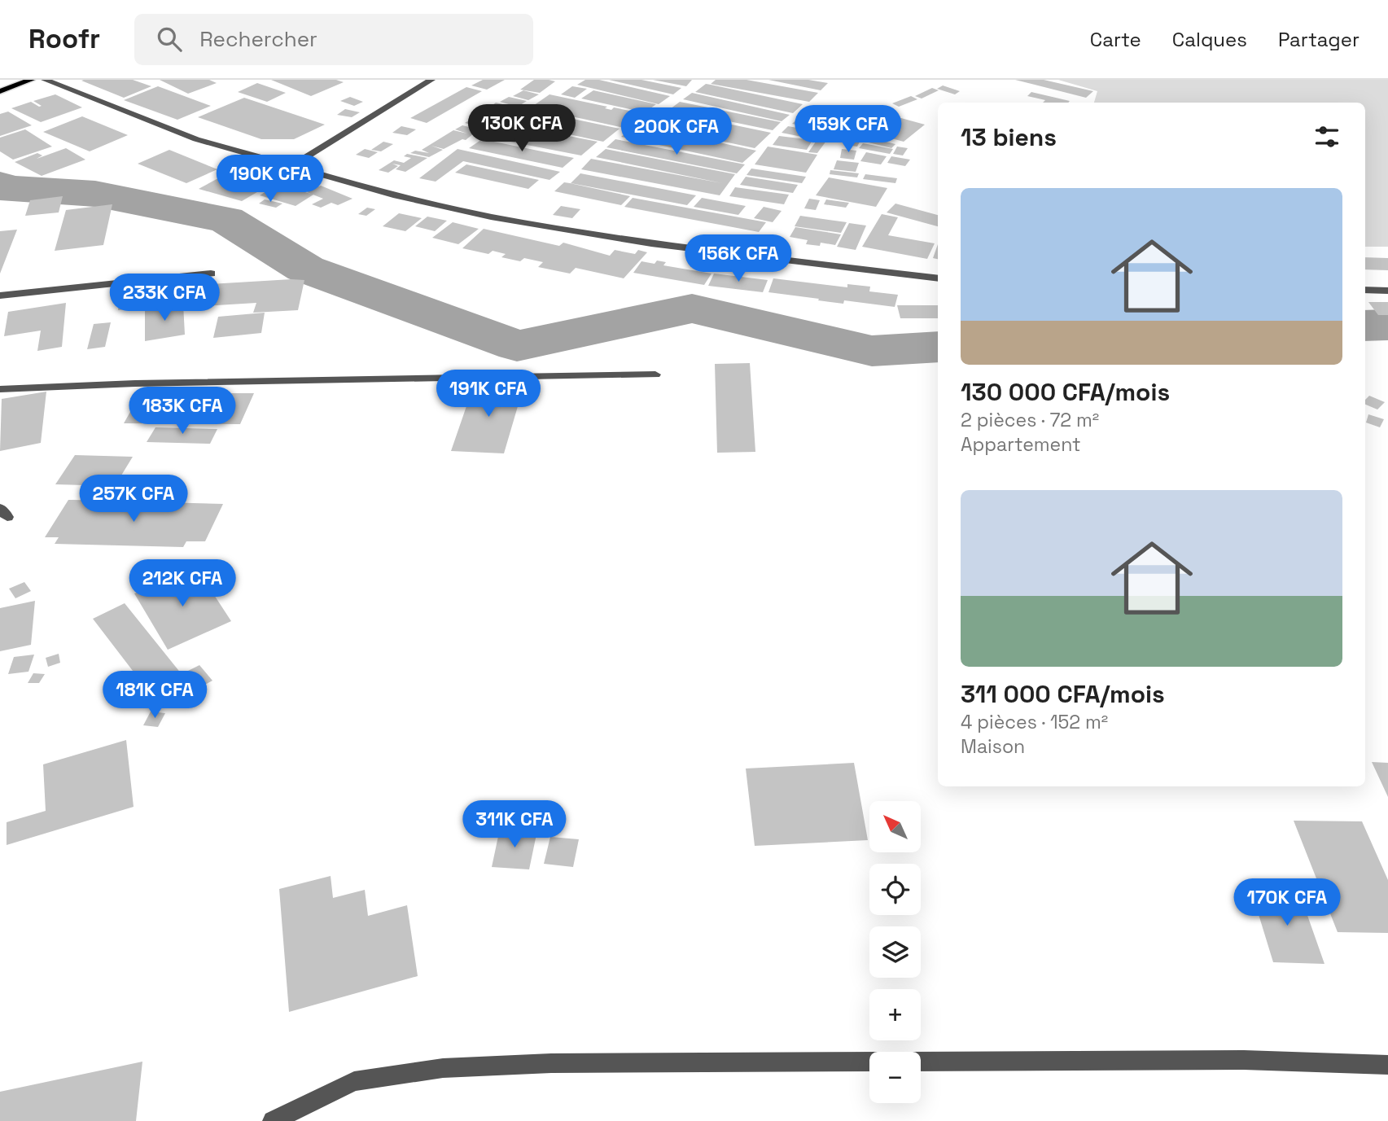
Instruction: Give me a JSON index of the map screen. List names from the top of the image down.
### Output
{
  "north": "top left",
  "page": {
    "header": "Roofr",
    "search": "Rechercher",
    "nav": ["Carte", "Calques", "Partager"],
    "heading": "13 biens",
    "price": [
      "130K CFA",
      "159K CFA",
      "200K CFA",
      "190K CFA",
      "156K CFA",
      "233K CFA",
      "191K CFA",
      "183K CFA",
      "257K CFA",
      "212K CFA",
      "181K CFA",
      "311K CFA",
      "170K CFA"
    ],
    "list": [
      {
        "name": "130 000 CFA/mois",
        "note": "2 pièces · 72 m² · Appartement"
      },
      {
        "name": "311 000 CFA/mois",
        "note": "4 pièces · 152 m² · Maison"
      }
    ],
    "map_buttons": ["+", "−"]
  }
}
